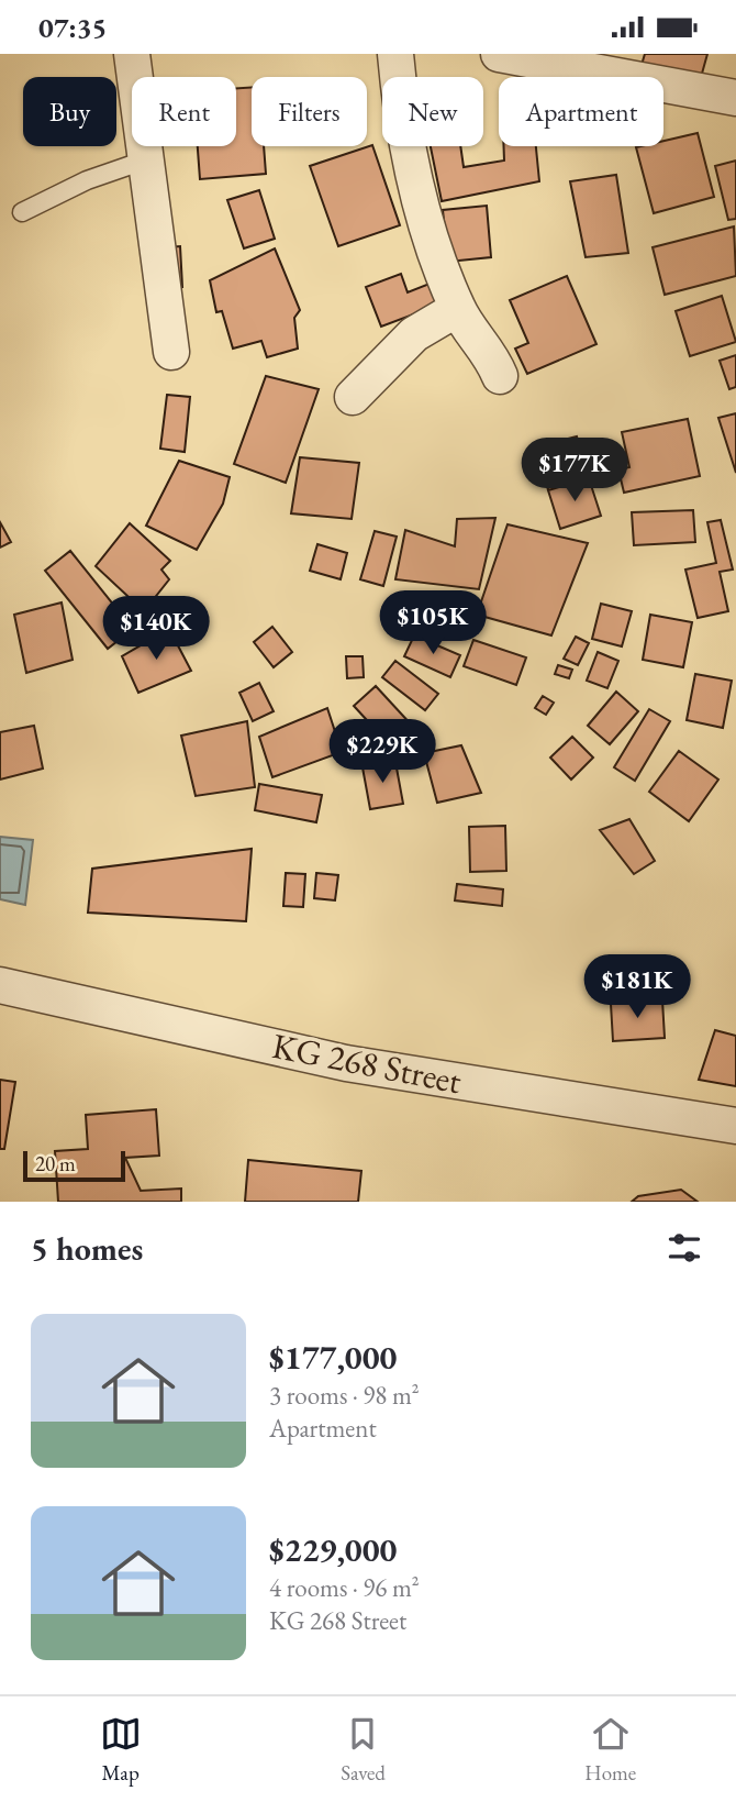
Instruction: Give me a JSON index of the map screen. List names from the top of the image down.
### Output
{
  "streets": {
    "street": ["KG 268 Street"]
  },
  "scale_bar": "20 m",
  "page": {
    "status": "07:35",
    "chip": [
      "Buy",
      "Rent",
      "Filters",
      "New",
      "Apartment"
    ],
    "price": [
      "$177K",
      "$105K",
      "$140K",
      "$229K",
      "$181K"
    ],
    "scale": "20 m",
    "heading": "5 homes",
    "list": [
      {
        "name": "$177,000",
        "note": "3 rooms · 98 m² · Apartment"
      },
      {
        "name": "$229,000",
        "note": "4 rooms · 96 m² · KG 268 Street"
      }
    ],
    "tabs": ["Map", "Saved", "Home"]
  }
}
